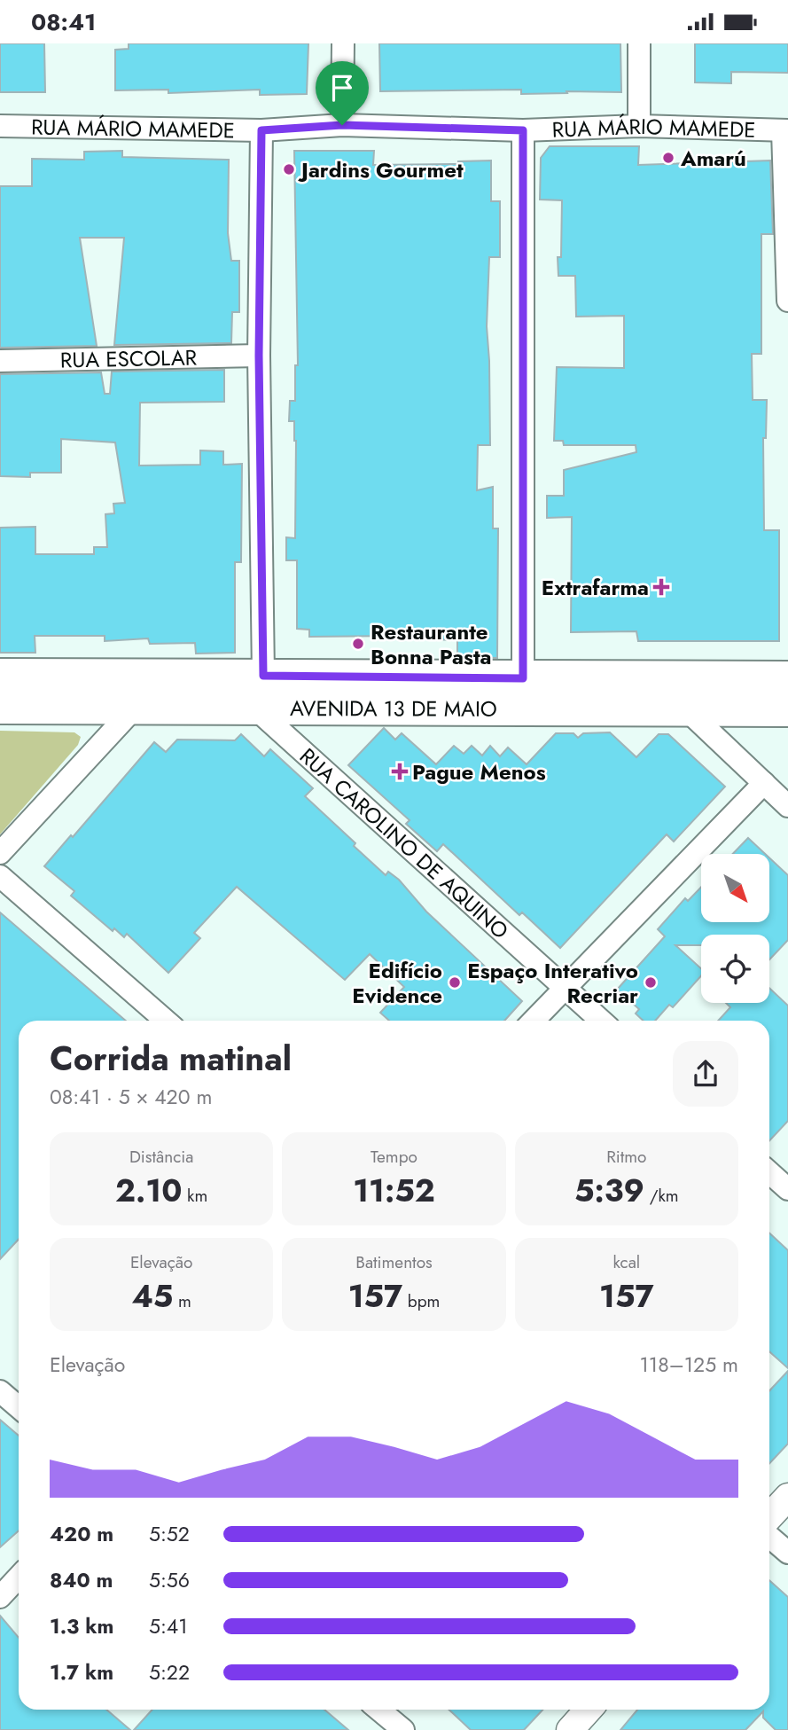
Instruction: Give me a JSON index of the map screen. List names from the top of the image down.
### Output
{
  "streets": {
    "main road": ["AVENIDA 13 DE MAIO"],
    "street": ["RUA MÁRIO MAMEDE", "RUA ESCOLAR", "RUA CAROLINO DE AQUINO"]
  },
  "crossings": [
    ["AVENIDA 13 DE MAIO", "RUA CAROLINO DE AQUINO"]
  ],
  "places": {
    "other": [
      "Amarú",
      "Jardins Gourmet",
      "Restaurante Bonna Pasta",
      "Edifício Evidence",
      "Espaço Interativo Recriar"
    ],
    "health": ["Extrafarma", "Pague Menos"]
  },
  "north": "bottom right",
  "page": {
    "status": "08:41",
    "heading": ["Corrida matinal", "08:41 · 5 × 420 m"],
    "stats": [
      ["Distância", "2.10 km"],
      ["Tempo", "11:52"],
      ["Ritmo", "5:39 /km"],
      ["Elevação", "45 m"],
      ["Batimentos", "157 bpm"],
      ["kcal", "157"]
    ],
    "chart": ["Elevação", "118–125 m"],
    "list": [
      {
        "name": "420 m",
        "note": "5:52"
      },
      {
        "name": "840 m",
        "note": "5:56"
      },
      {
        "name": "1.3 km",
        "note": "5:41"
      },
      {
        "name": "1.7 km",
        "note": "5:22"
      }
    ]
  }
}
